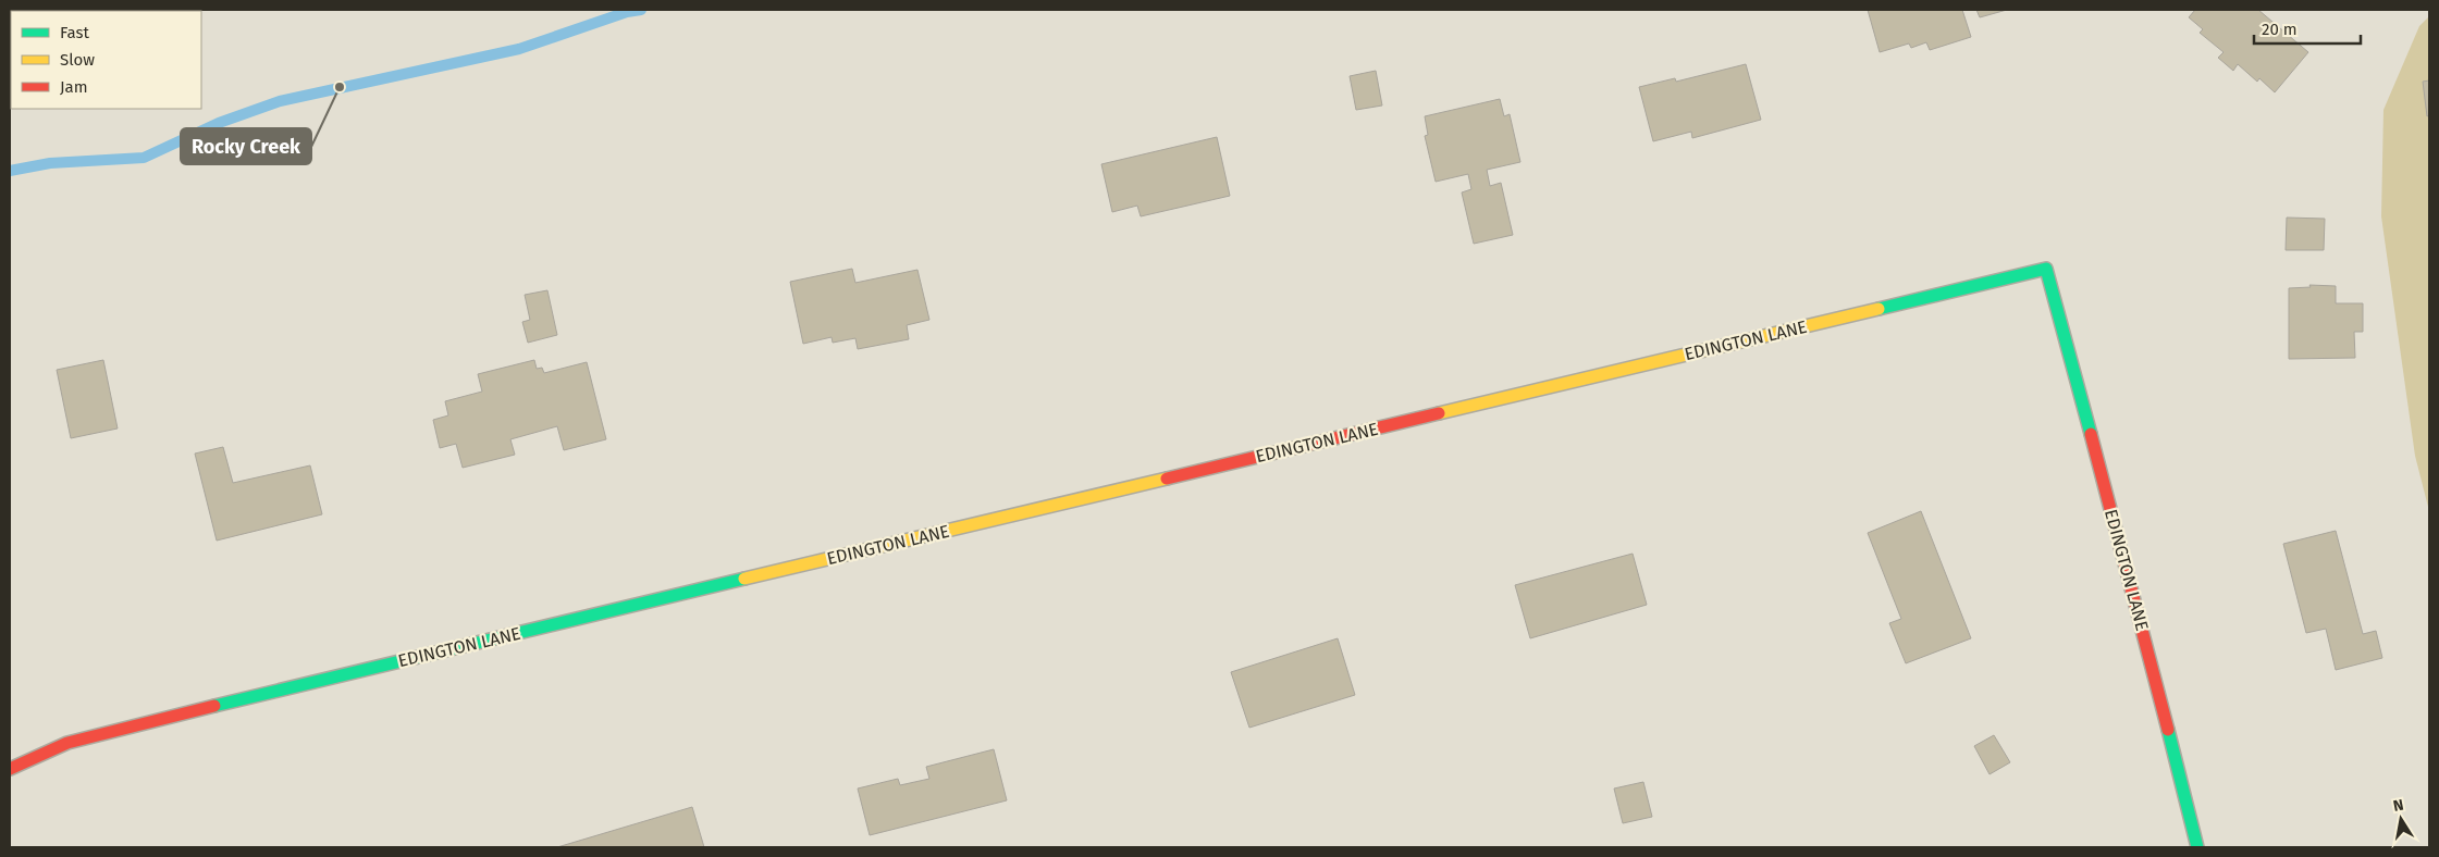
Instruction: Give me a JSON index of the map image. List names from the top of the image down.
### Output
{
  "streets": {
    "street": ["EDINGTON LANE"]
  },
  "places": ["Rocky Creek"],
  "legend": ["Fast", "Slow", "Jam"],
  "scale_bar": "20 m",
  "north": "top"
}
